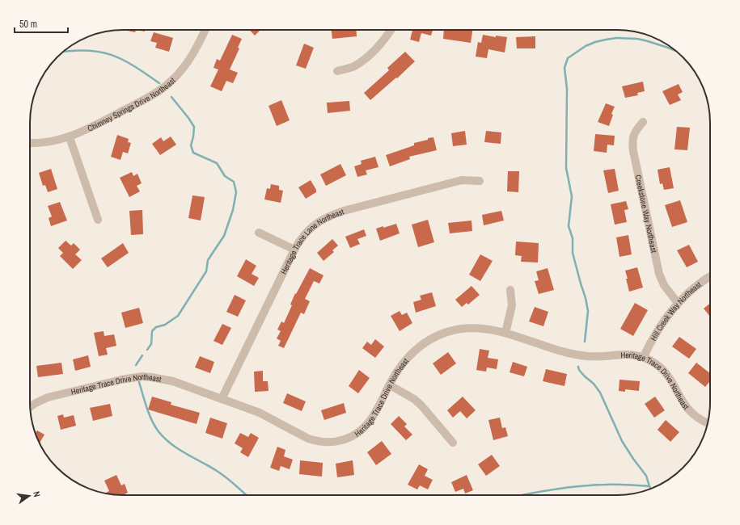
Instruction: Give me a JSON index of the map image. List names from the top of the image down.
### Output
{
  "streets": {
    "street": [
      "Chimney Springs Drive Northeast",
      "Creekstone Way Northeast",
      "Heritage Trace Lane Northeast",
      "Hill Creek Way Northeast",
      "Heritage Trace Drive Northeast"
    ]
  },
  "crossings": [
    ["Creekstone Way Northeast", "Hill Creek Way Northeast"],
    ["Heritage Trace Lane Northeast", "Heritage Trace Drive Northeast"],
    ["Hill Creek Way Northeast", "Heritage Trace Drive Northeast"]
  ],
  "scale_bar": "50 m",
  "north": "right"
}
